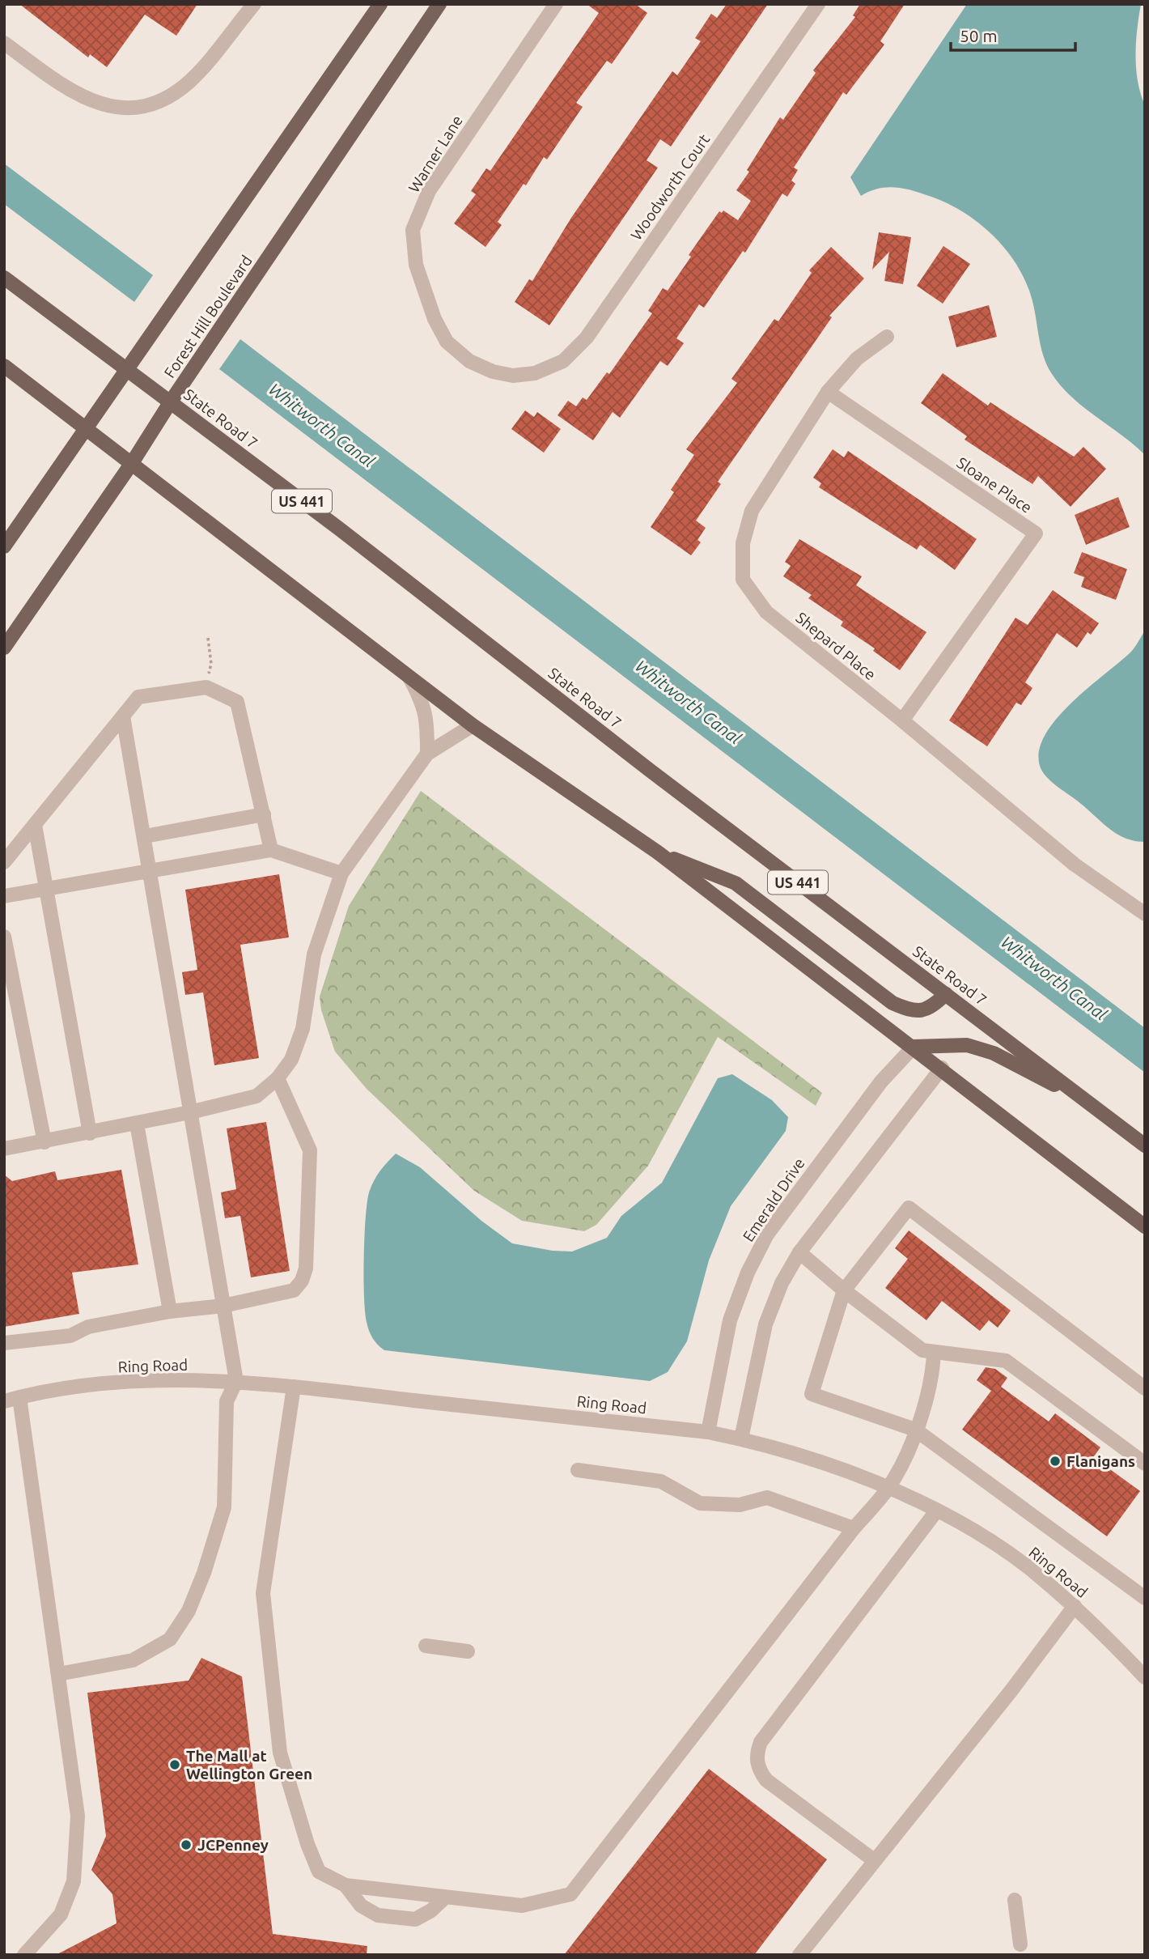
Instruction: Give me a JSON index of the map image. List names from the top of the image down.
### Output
{
  "streets": {
    "main road": ["Forest Hill Boulevard", "State Road 7", "US 441"],
    "street": [
      "Warner Lane",
      "Woodworth Court",
      "Sloane Place",
      "Shepard Place",
      "Emerald Drive",
      "Ring Road"
    ]
  },
  "crossings": [
    ["Warner Lane", "Woodworth Court"],
    ["Forest Hill Boulevard", "State Road 7"],
    ["Sloane Place", "Shepard Place"],
    ["Emerald Drive", "Ring Road"]
  ],
  "water": ["Whitworth Canal"],
  "places": ["Flanigans", "The Mall at Wellington Green", "JCPenney"],
  "scale_bar": "50 m"
}
